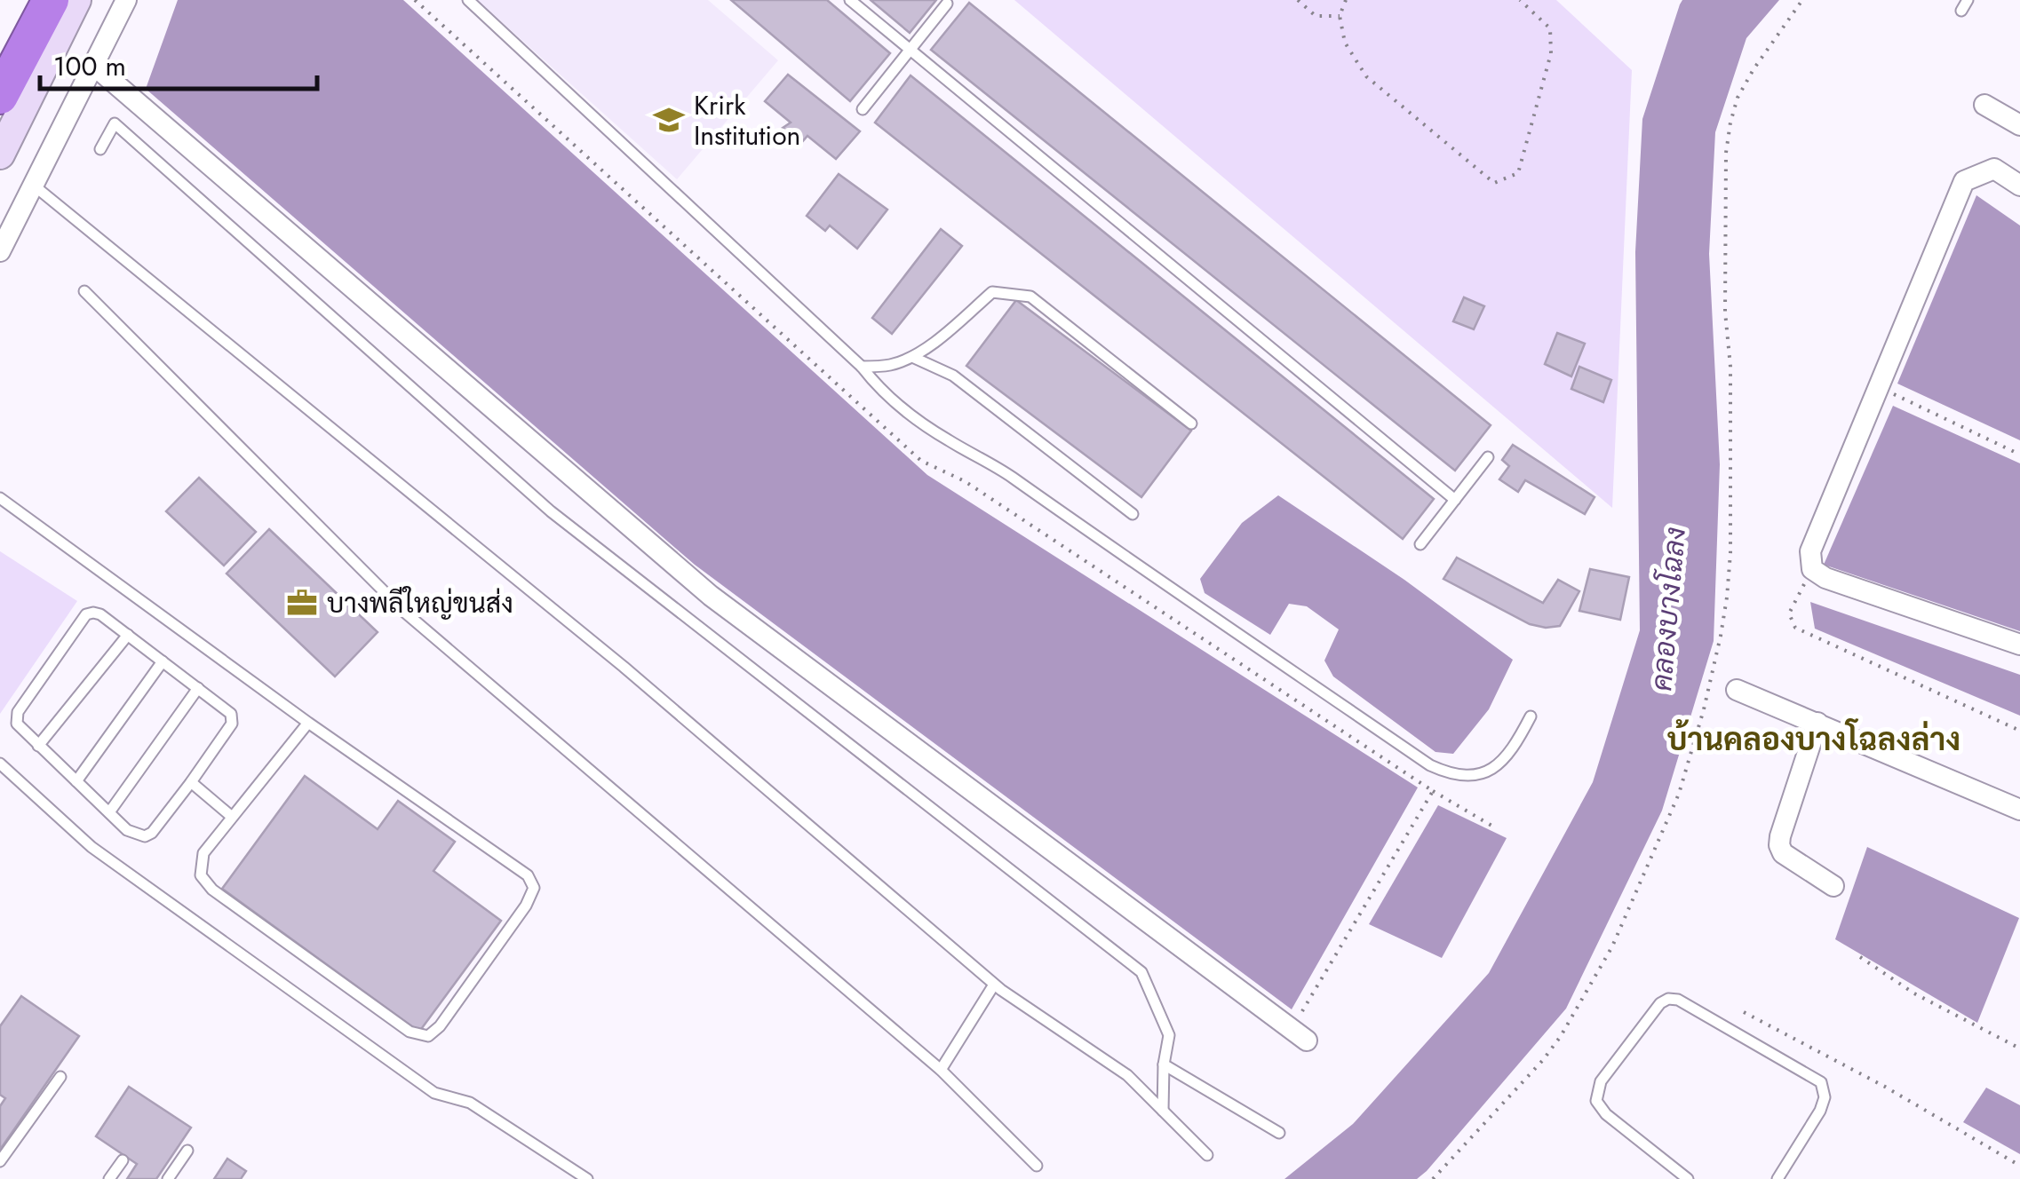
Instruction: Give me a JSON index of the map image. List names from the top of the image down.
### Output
{
  "districts": ["บ้านคลองบางโฉลงล่าง"],
  "water": ["คลองบางโฉลง"],
  "places": {
    "school or university": ["Krirk Institution"],
    "office": ["บางพลีใหญ่ขนส่ง"]
  },
  "scale_bar": "100 m"
}
